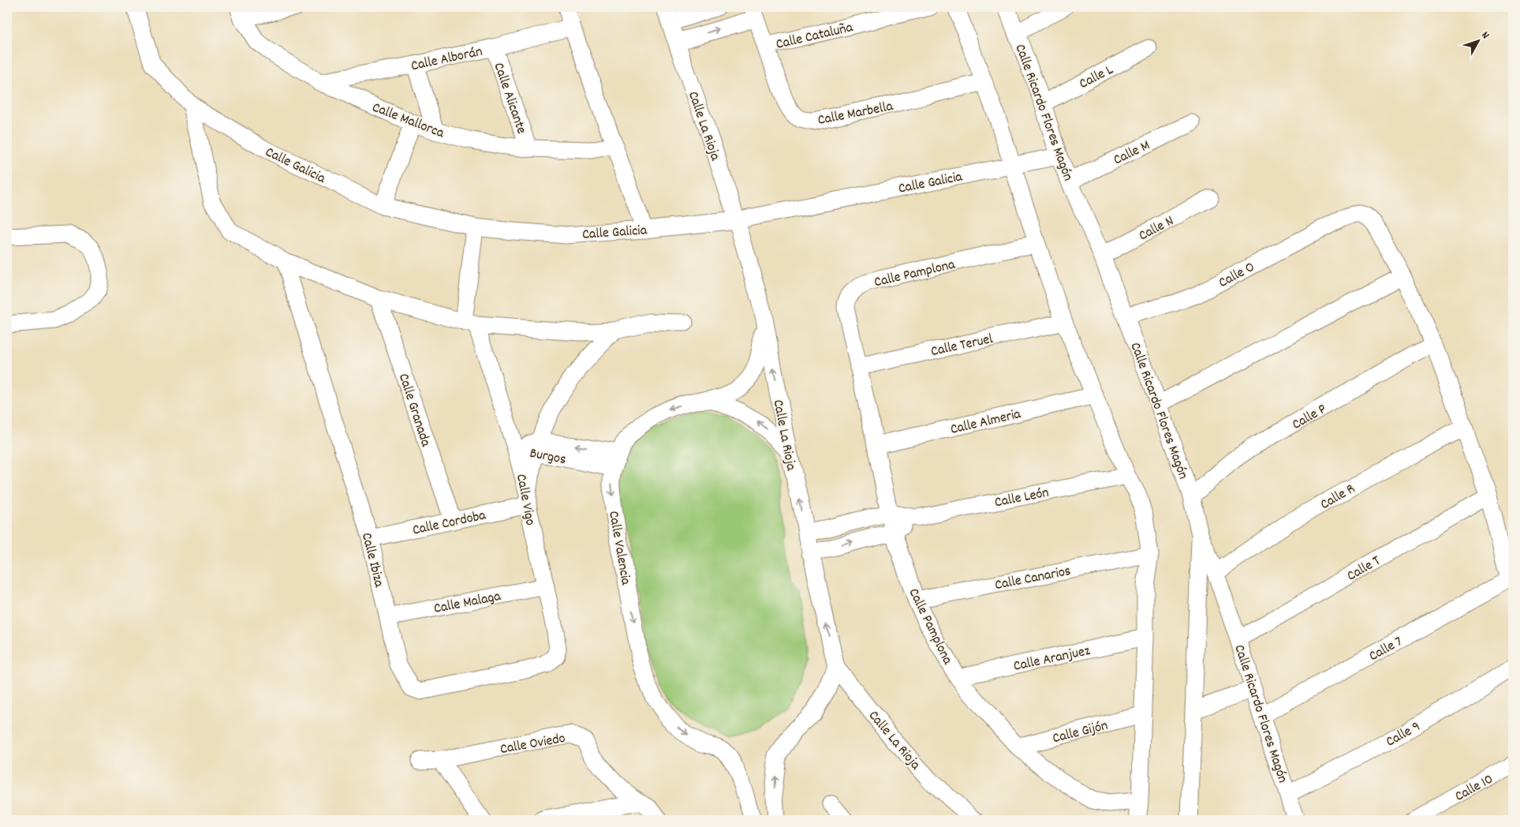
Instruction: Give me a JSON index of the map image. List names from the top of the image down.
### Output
{
  "streets": {
    "street": [
      "Calle Cataluña",
      "Calle Alborán",
      "Calle L",
      "Calle Alicante",
      "Calle Marbella",
      "Calle Ricardo Flores Magón",
      "Calle Mallorca",
      "Calle La Rioja",
      "Calle M",
      "Calle Galicia",
      "Calle N",
      "Calle Pamplona",
      "Calle O",
      "Calle Teruel",
      "Calle Granada",
      "Calle P",
      "Calle Almeria",
      "Burgos",
      "Calle R",
      "Calle León",
      "Calle Vigo",
      "Calle Cordoba",
      "Calle Valencia",
      "Calle Ibiza",
      "Calle T",
      "Calle Canarios",
      "Calle Malaga",
      "Calle 7",
      "Calle Aranjuez",
      "Calle Gijón",
      "Calle 9",
      "Calle Oviedo",
      "Calle 10"
    ]
  },
  "crossings": [
    ["Calle Cataluña", "Calle Marbella"],
    ["Calle Alborán", "Calle Alicante"],
    ["Calle Alborán", "Calle Mallorca"],
    ["Calle L", "Calle Ricardo Flores Magón"],
    ["Calle Alicante", "Calle Mallorca"],
    ["Calle Ricardo Flores Magón", "Calle M"],
    ["Calle Ricardo Flores Magón", "Calle Galicia"],
    ["Calle Ricardo Flores Magón", "Calle N"],
    ["Calle Ricardo Flores Magón", "Calle O"],
    ["Calle Ricardo Flores Magón", "Calle P"],
    ["Calle Ricardo Flores Magón", "Calle R"],
    ["Calle Ricardo Flores Magón", "Calle T"],
    ["Calle Ricardo Flores Magón", "Calle 7"],
    ["Calle Ricardo Flores Magón", "Calle 9"],
    ["Calle La Rioja", "Calle Galicia"],
    ["Calle La Rioja", "Calle León"],
    ["Calle La Rioja", "Calle Valencia"],
    ["Calle Galicia", "Calle Vigo"],
    ["Calle Pamplona", "Calle Teruel"],
    ["Calle Pamplona", "Calle Almeria"],
    ["Calle Pamplona", "Calle León"],
    ["Calle Pamplona", "Calle Canarios"],
    ["Calle Pamplona", "Calle Aranjuez"],
    ["Calle Pamplona", "Calle Gijón"],
    ["Calle O", "Calle P"],
    ["Calle O", "Calle R"],
    ["Calle O", "Calle T"],
    ["Calle O", "Calle 7"],
    ["Calle Granada", "Calle Cordoba"],
    ["Burgos", "Calle Vigo"],
    ["Burgos", "Calle Valencia"],
    ["Calle Vigo", "Calle Cordoba"],
    ["Calle Vigo", "Calle Ibiza"],
    ["Calle Vigo", "Calle Malaga"],
    ["Calle Cordoba", "Calle Ibiza"],
    ["Calle Ibiza", "Calle Malaga"]
  ],
  "one_way": ["Calle La Rioja"],
  "north": "top right"
}
